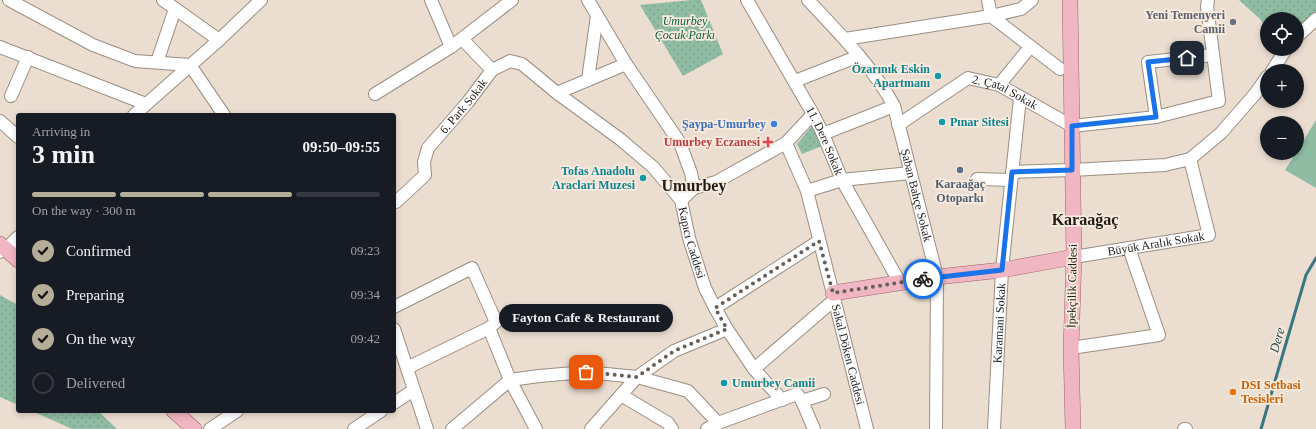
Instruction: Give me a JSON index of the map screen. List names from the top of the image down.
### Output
{
  "streets": {
    "main road": ["İpekçilik Caddesi"],
    "street": [
      "2. Çatal Sokak",
      "6. Park Sokak",
      "11. Dere Sokak",
      "Şaban Bahçe Sokak",
      "Kapıcı Caddesi",
      "Büyük Aralık Sokak",
      "Karamani Sokak",
      "Sakal Döken Caddesi"
    ]
  },
  "crossings": [
    ["2. Çatal Sokak", "Şaban Bahçe Sokak"],
    ["2. Çatal Sokak", "İpekçilik Caddesi"],
    ["2. Çatal Sokak", "Karamani Sokak"],
    ["6. Park Sokak", "Kapıcı Caddesi"],
    ["Büyük Aralık Sokak", "İpekçilik Caddesi"]
  ],
  "districts": ["Umurbey", "Karaağaç"],
  "water": ["Dere"],
  "parks": ["Umurbey Çocuk Parkı"],
  "places": {
    "other": [
      "Yeni Temenyeri Camii",
      "Özarınık Eskin Apartmanı",
      "Pınar Sitesi",
      "Şaypa-Umurbey",
      "Karaağaç Otoparkı",
      "Tofas Anadolu Araclari Muzesi",
      "Fayton Cafe & Restaurant",
      "Umurbey Camii",
      "DSI Setbasi Tesisleri"
    ],
    "health": ["Umurbey Eczanesi"]
  },
  "page": {
    "map_buttons": ["+", "−"],
    "heading": ["3 min", "Arriving in", "09:50–09:55"],
    "bar": "On the way · 300 m",
    "list": [
      ["Confirmed", "09:23"],
      ["Preparing", "09:34"],
      ["On the way", "09:42"],
      "Delivered"
    ],
    "bubble": "Fayton Cafe & Restaurant"
  }
}
